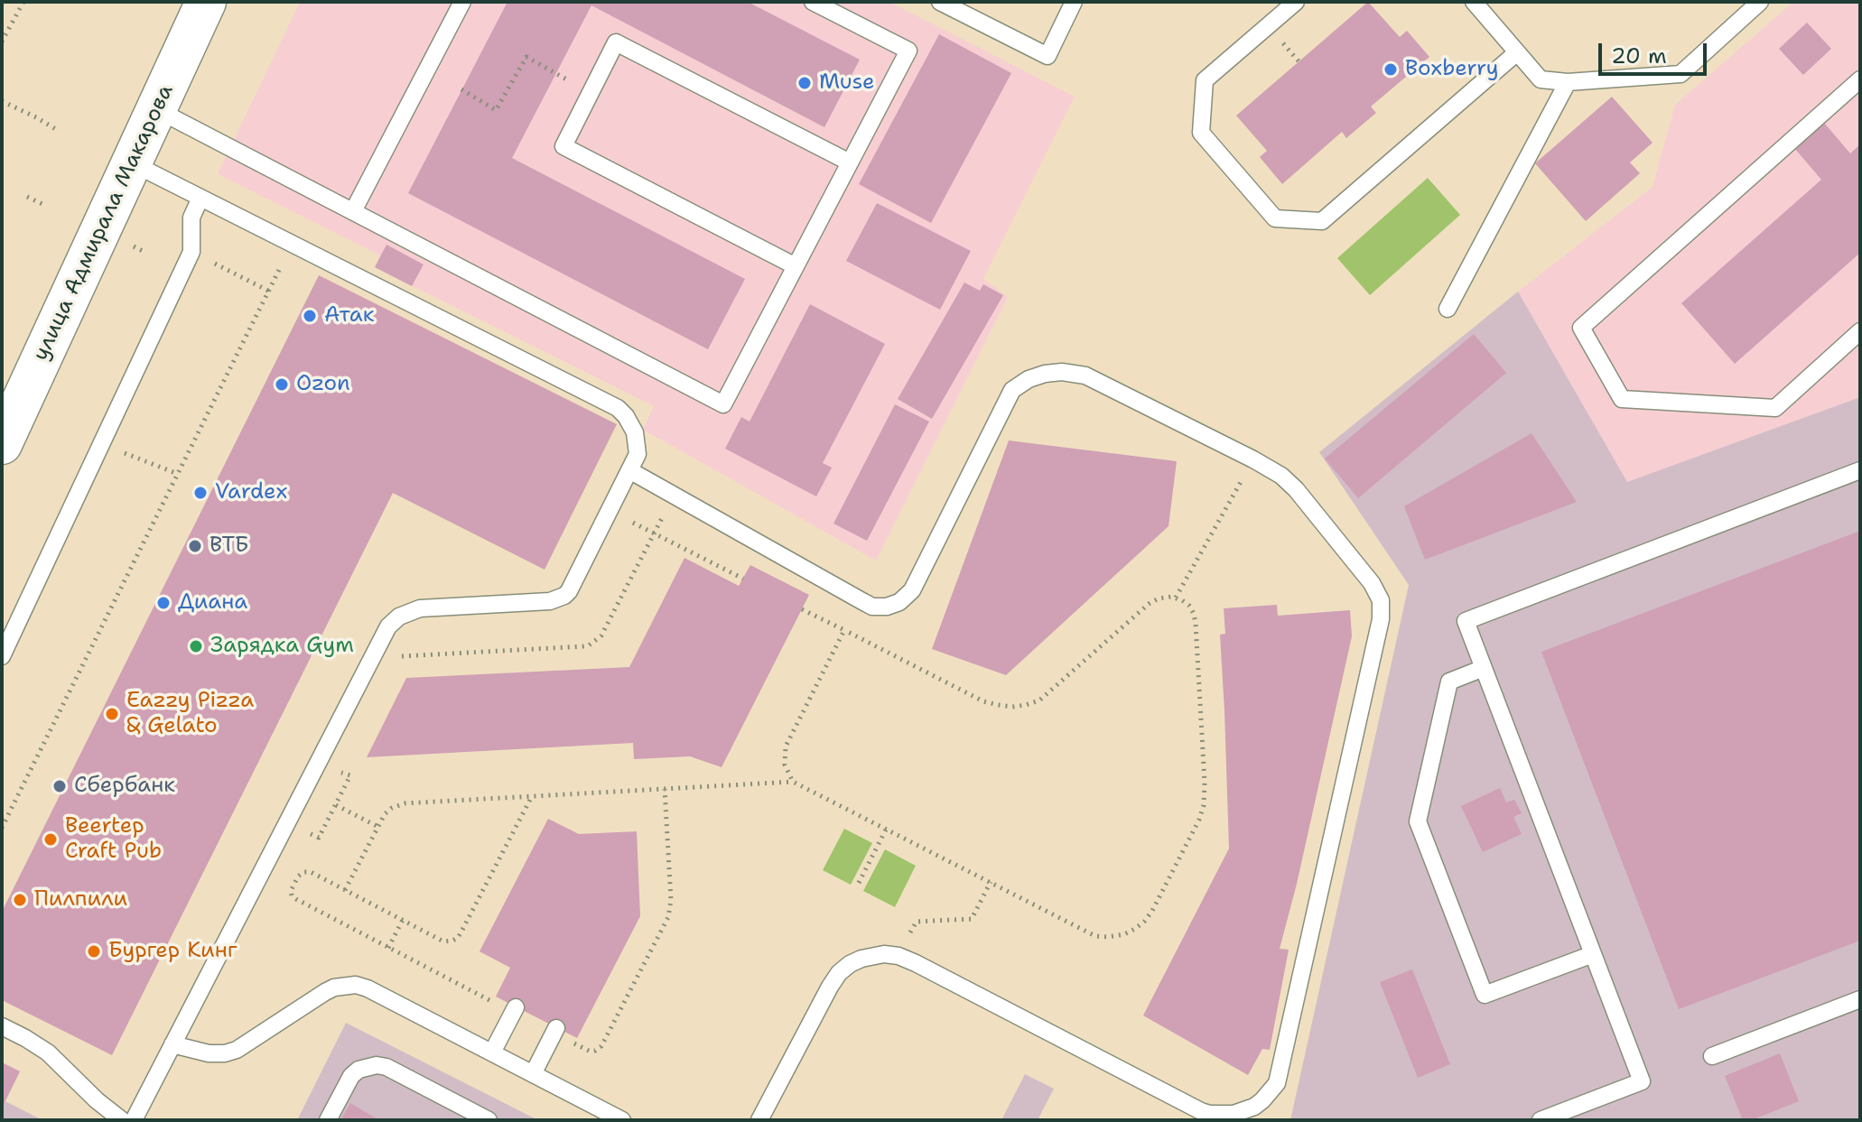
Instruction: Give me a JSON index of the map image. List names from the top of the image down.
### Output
{
  "streets": {
    "street": ["улица Адмирала Макарова"]
  },
  "places": [
    "Boxberry",
    "Muse",
    "Атак",
    "Ozon",
    "Vardex",
    "ВТБ",
    "Диана",
    "Зарядка Gym",
    "Eazzy Pizza & Gelato",
    "Сбербанк",
    "Beertep Craft Pub",
    "Пилпили",
    "Бургер Кинг"
  ],
  "scale_bar": "20 m"
}
